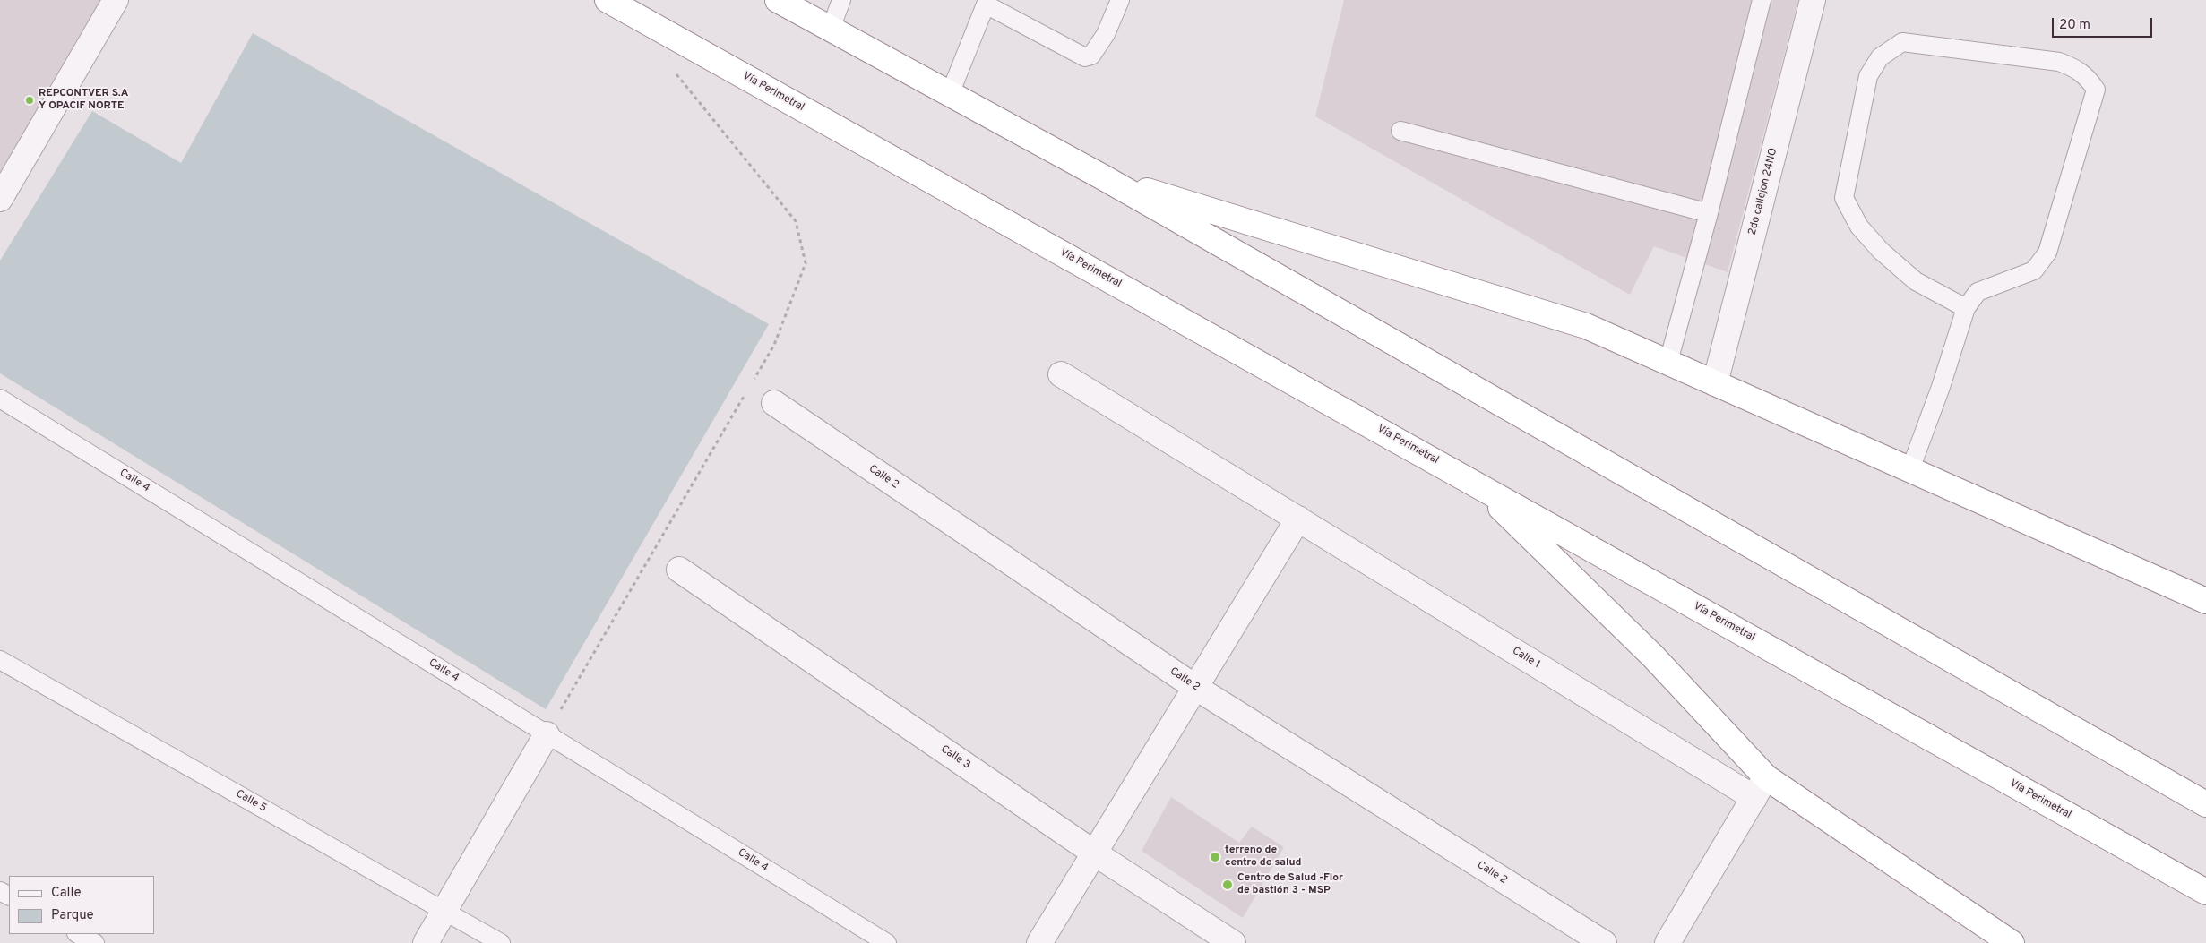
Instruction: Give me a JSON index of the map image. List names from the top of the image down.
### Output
{
  "streets": {
    "highway": ["Vía Perimetral"],
    "street": [
      "2do callejon 24NO",
      "Calle 2",
      "Calle 1",
      "Calle 3"
    ],
    "lane": ["Calle 4", "Calle 5"]
  },
  "places": ["REPCONTVER S.A Y OPACIF NORTE", "terreno de centro de salud", "Centro de Salud -Flor de bastión 3 - MSP"],
  "legend": ["Calle", "Parque"],
  "scale_bar": "20 m"
}
